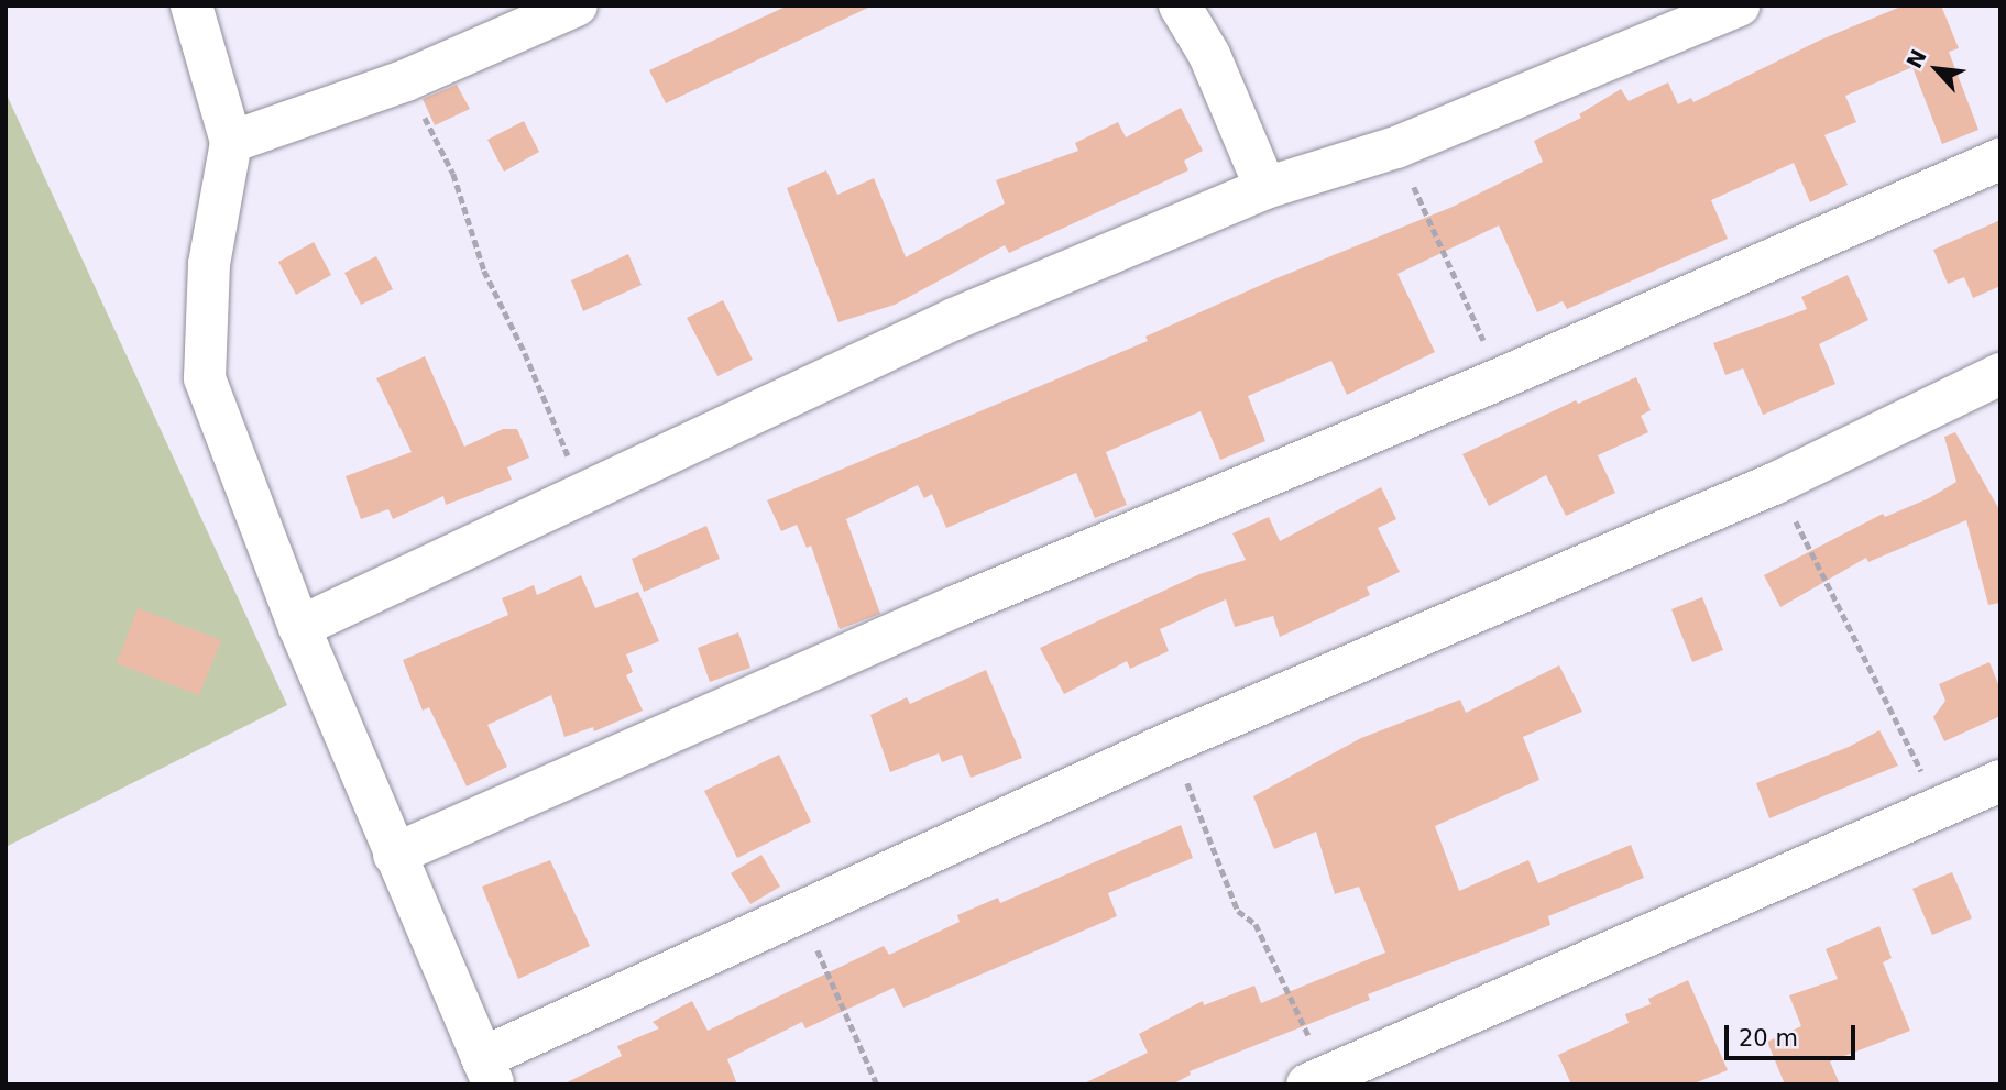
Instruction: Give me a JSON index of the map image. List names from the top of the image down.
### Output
{
  "scale_bar": "20 m",
  "north": "top left"
}
